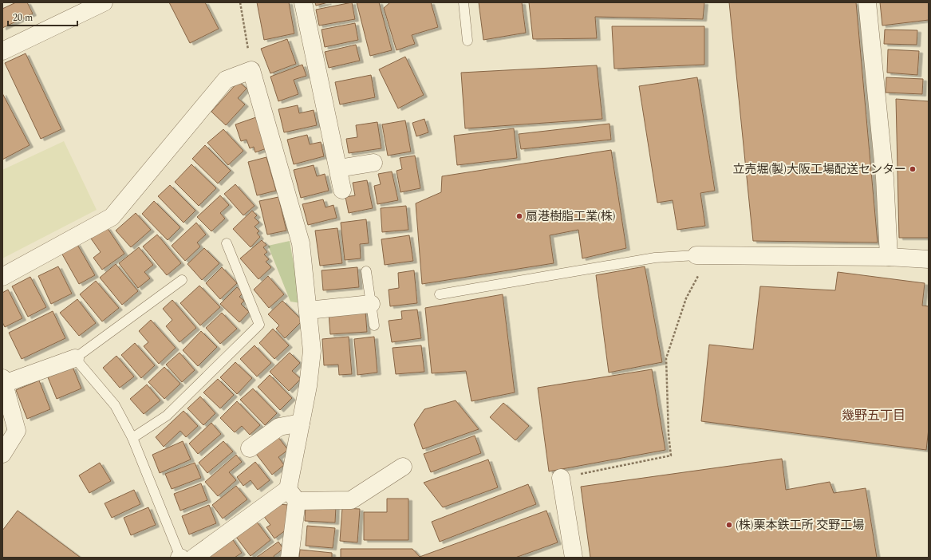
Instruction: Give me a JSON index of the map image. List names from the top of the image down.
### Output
{
  "districts": ["幾野五丁目"],
  "places": ["立売堀(製)大阪工場配送センター", "扇港樹脂工業(株)", "(株)栗本鉄工所 交野工場"],
  "scale_bar": "20 m"
}
